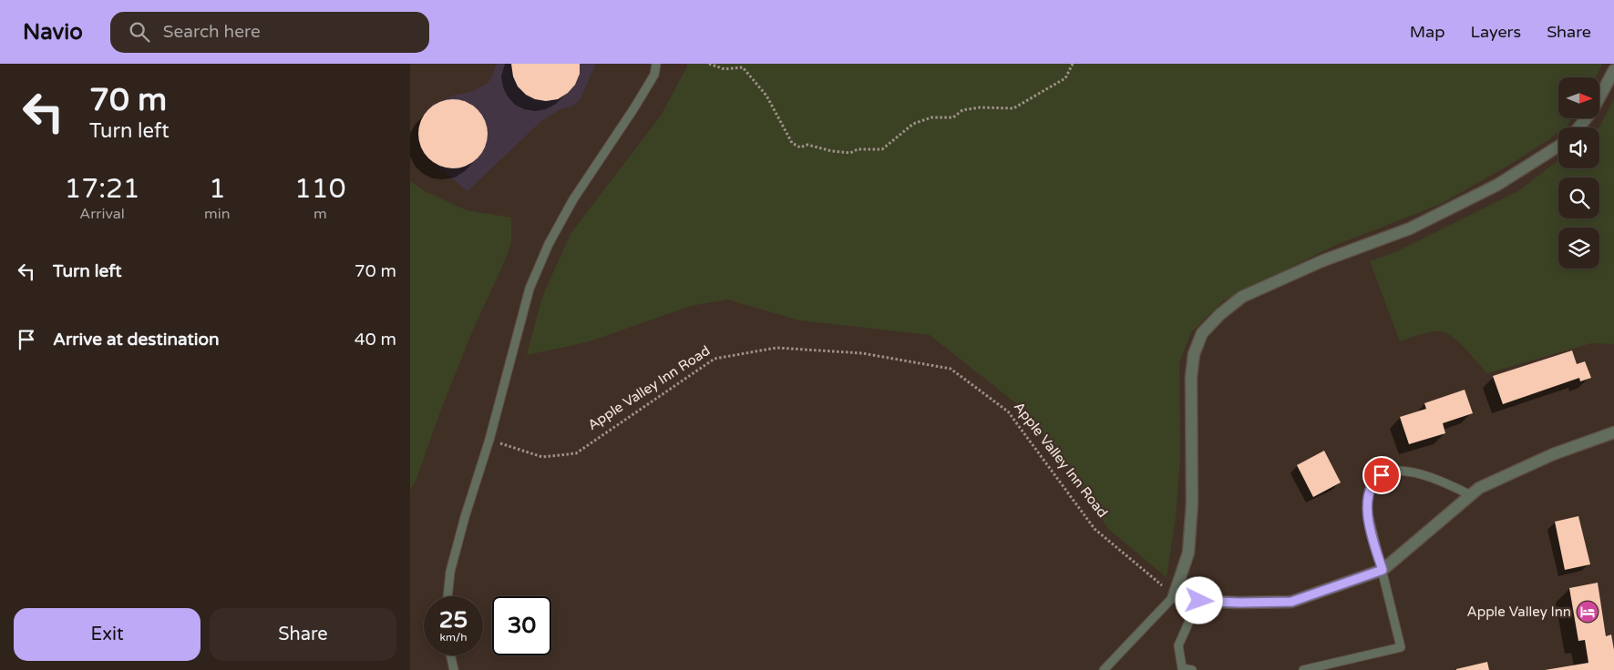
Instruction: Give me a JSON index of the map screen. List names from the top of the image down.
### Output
{
  "streets": {
    "path": ["Apple Valley Inn Road"]
  },
  "places": {
    "hotel": ["Apple Valley Inn"]
  },
  "north": "right",
  "page": {
    "header": "Navio",
    "search": "Search here",
    "nav": ["Map", "Layers", "Share"],
    "turn": ["70 m", "Turn left"],
    "eta": [
      "17:21",
      "Arrival",
      "1",
      "min",
      "110",
      "m"
    ],
    "list": [
      {
        "name": "Turn left",
        "value": "70 m"
      },
      {
        "name": "Arrive at destination",
        "value": "40 m"
      }
    ],
    "speed": "25 km/h",
    "limit": "30",
    "buttons": ["Exit", "Share"]
  }
}
